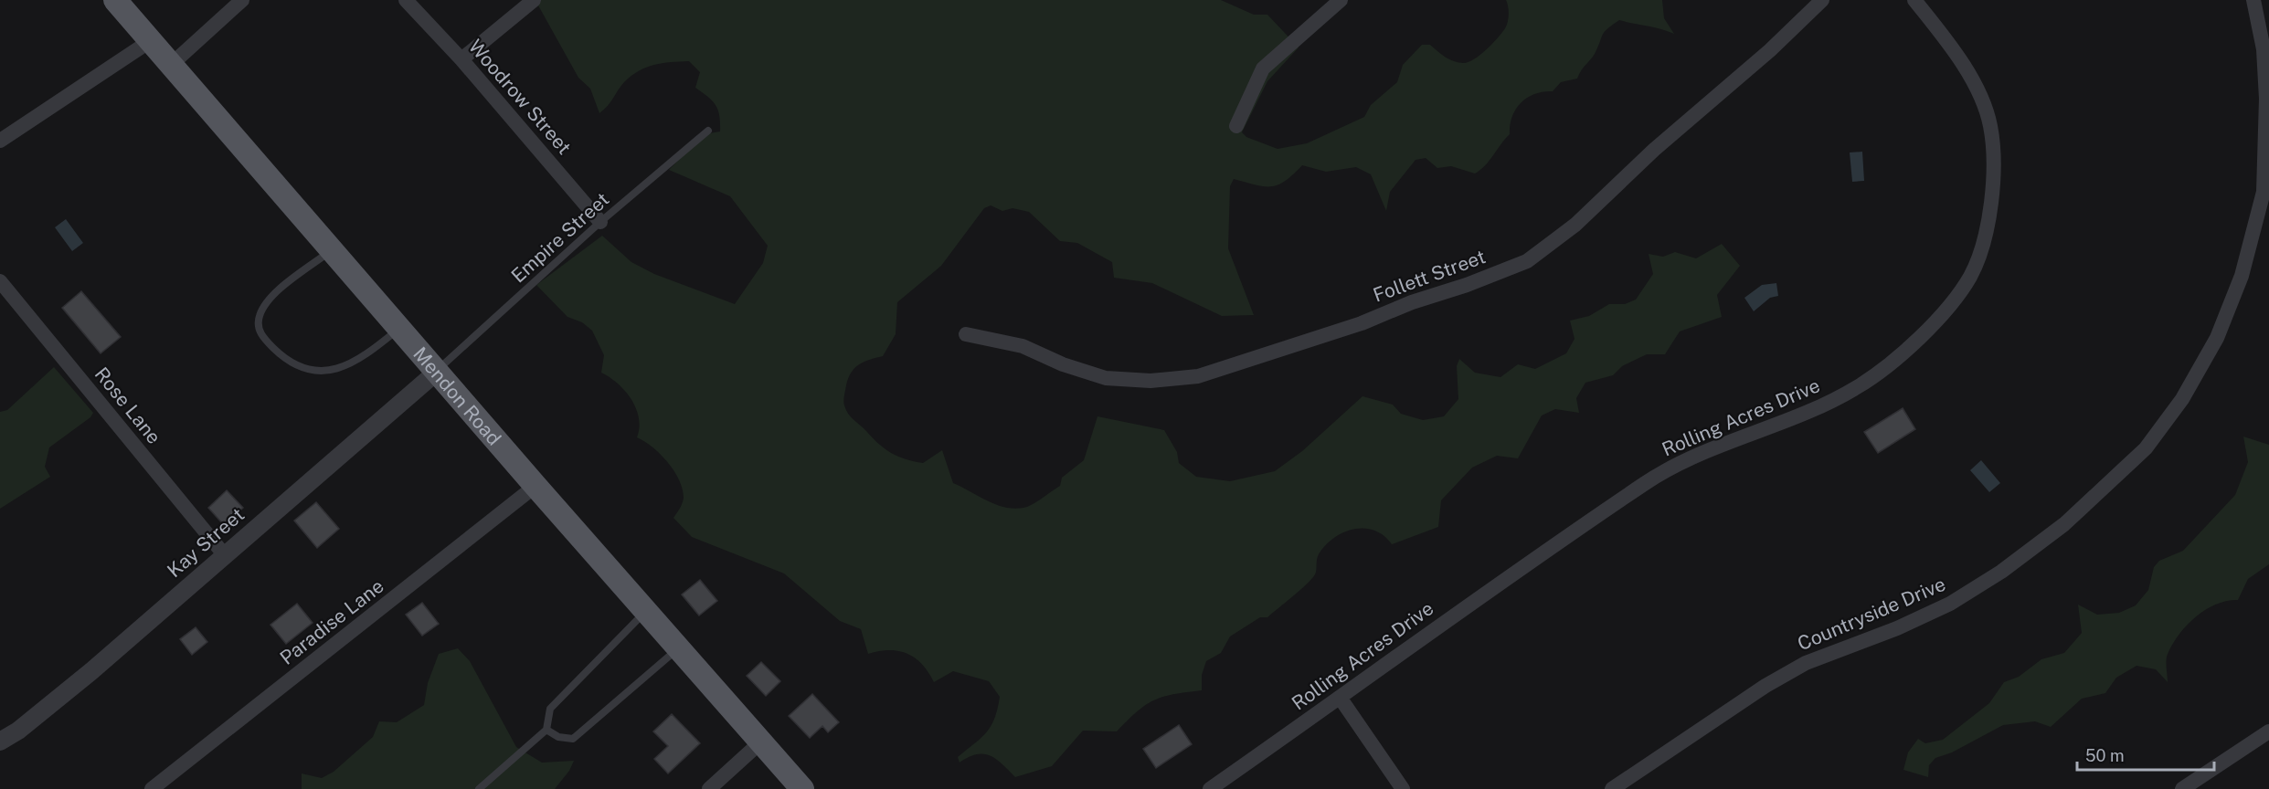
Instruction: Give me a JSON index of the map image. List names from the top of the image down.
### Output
{
  "streets": {
    "main road": ["Mendon Road"],
    "street": [
      "Woodrow Street",
      "Follett Street",
      "Rose Lane",
      "Rolling Acres Drive",
      "Kay Street",
      "Countryside Drive",
      "Paradise Lane"
    ],
    "lane": ["Empire Street"]
  },
  "crossings": [
    ["Woodrow Street", "Empire Street"],
    ["Empire Street", "Mendon Road"],
    ["Empire Street", "Kay Street"],
    ["Mendon Road", "Kay Street"],
    ["Mendon Road", "Paradise Lane"],
    ["Rose Lane", "Kay Street"]
  ],
  "scale_bar": "50 m"
}
